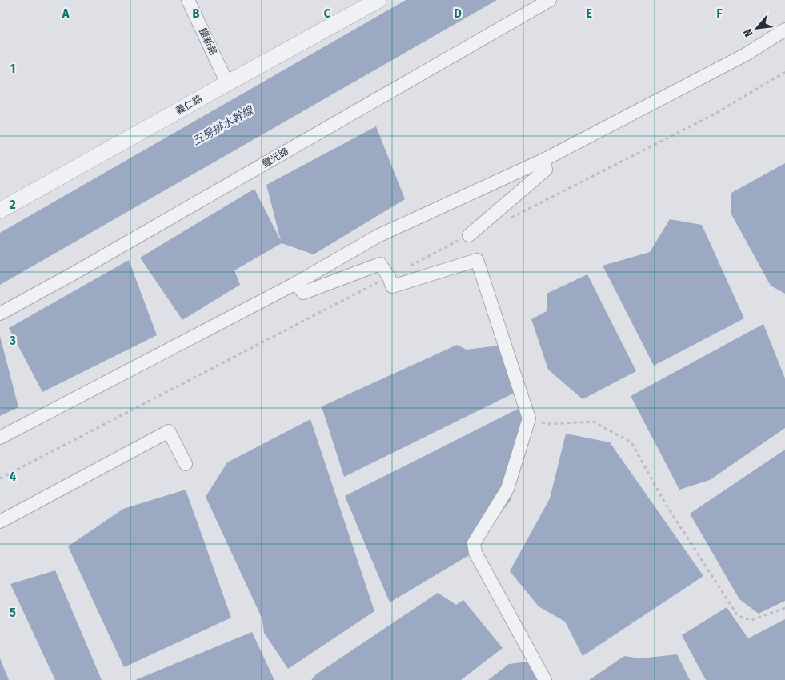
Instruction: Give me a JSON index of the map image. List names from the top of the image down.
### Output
{
  "streets": {
    "street": ["鹽新路", "義仁路", "鹽光路"]
  },
  "crossings": [
    ["鹽新路", "義仁路"]
  ],
  "water": ["五房排水幹線"],
  "north": "bottom left",
  "grid": {
    "columns": [
      "A",
      "B",
      "C",
      "D",
      "E",
      "F"
    ],
    "rows": [
      "1",
      "2",
      "3",
      "4",
      "5"
    ]
  }
}
